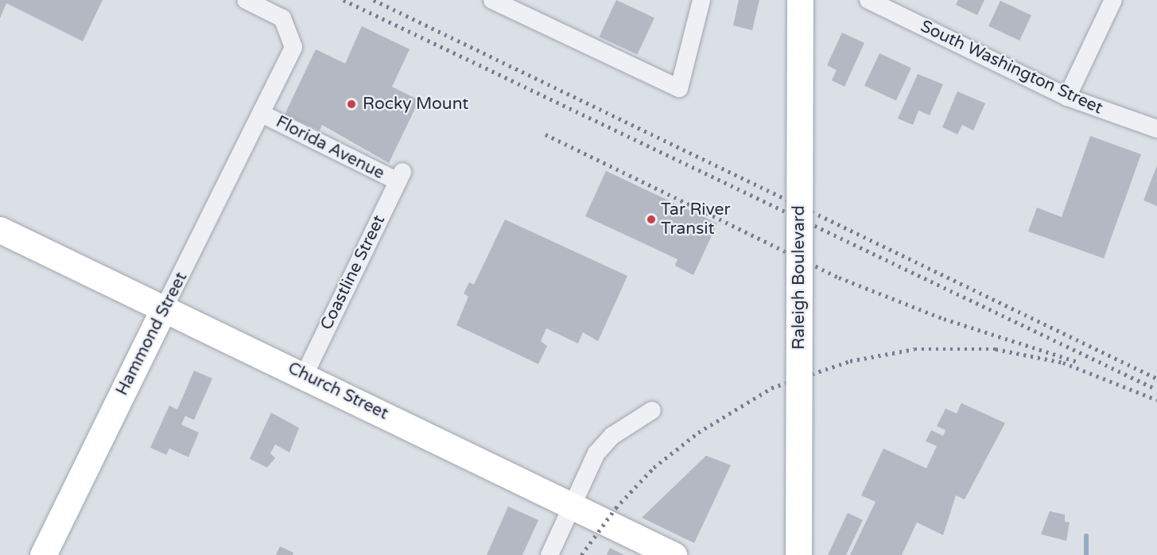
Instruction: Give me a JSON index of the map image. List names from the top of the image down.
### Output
{
  "streets": {
    "main road": ["Raleigh Boulevard", "Hammond Street", "Church Street"],
    "street": ["South Washington Street", "Florida Avenue", "Coastline Street"]
  },
  "crossings": [
    ["Florida Avenue", "Coastline Street"],
    ["Florida Avenue", "Hammond Street"],
    ["Coastline Street", "Church Street"],
    ["Hammond Street", "Church Street"]
  ],
  "places": ["Rocky Mount", "Tar River Transit"]
}
